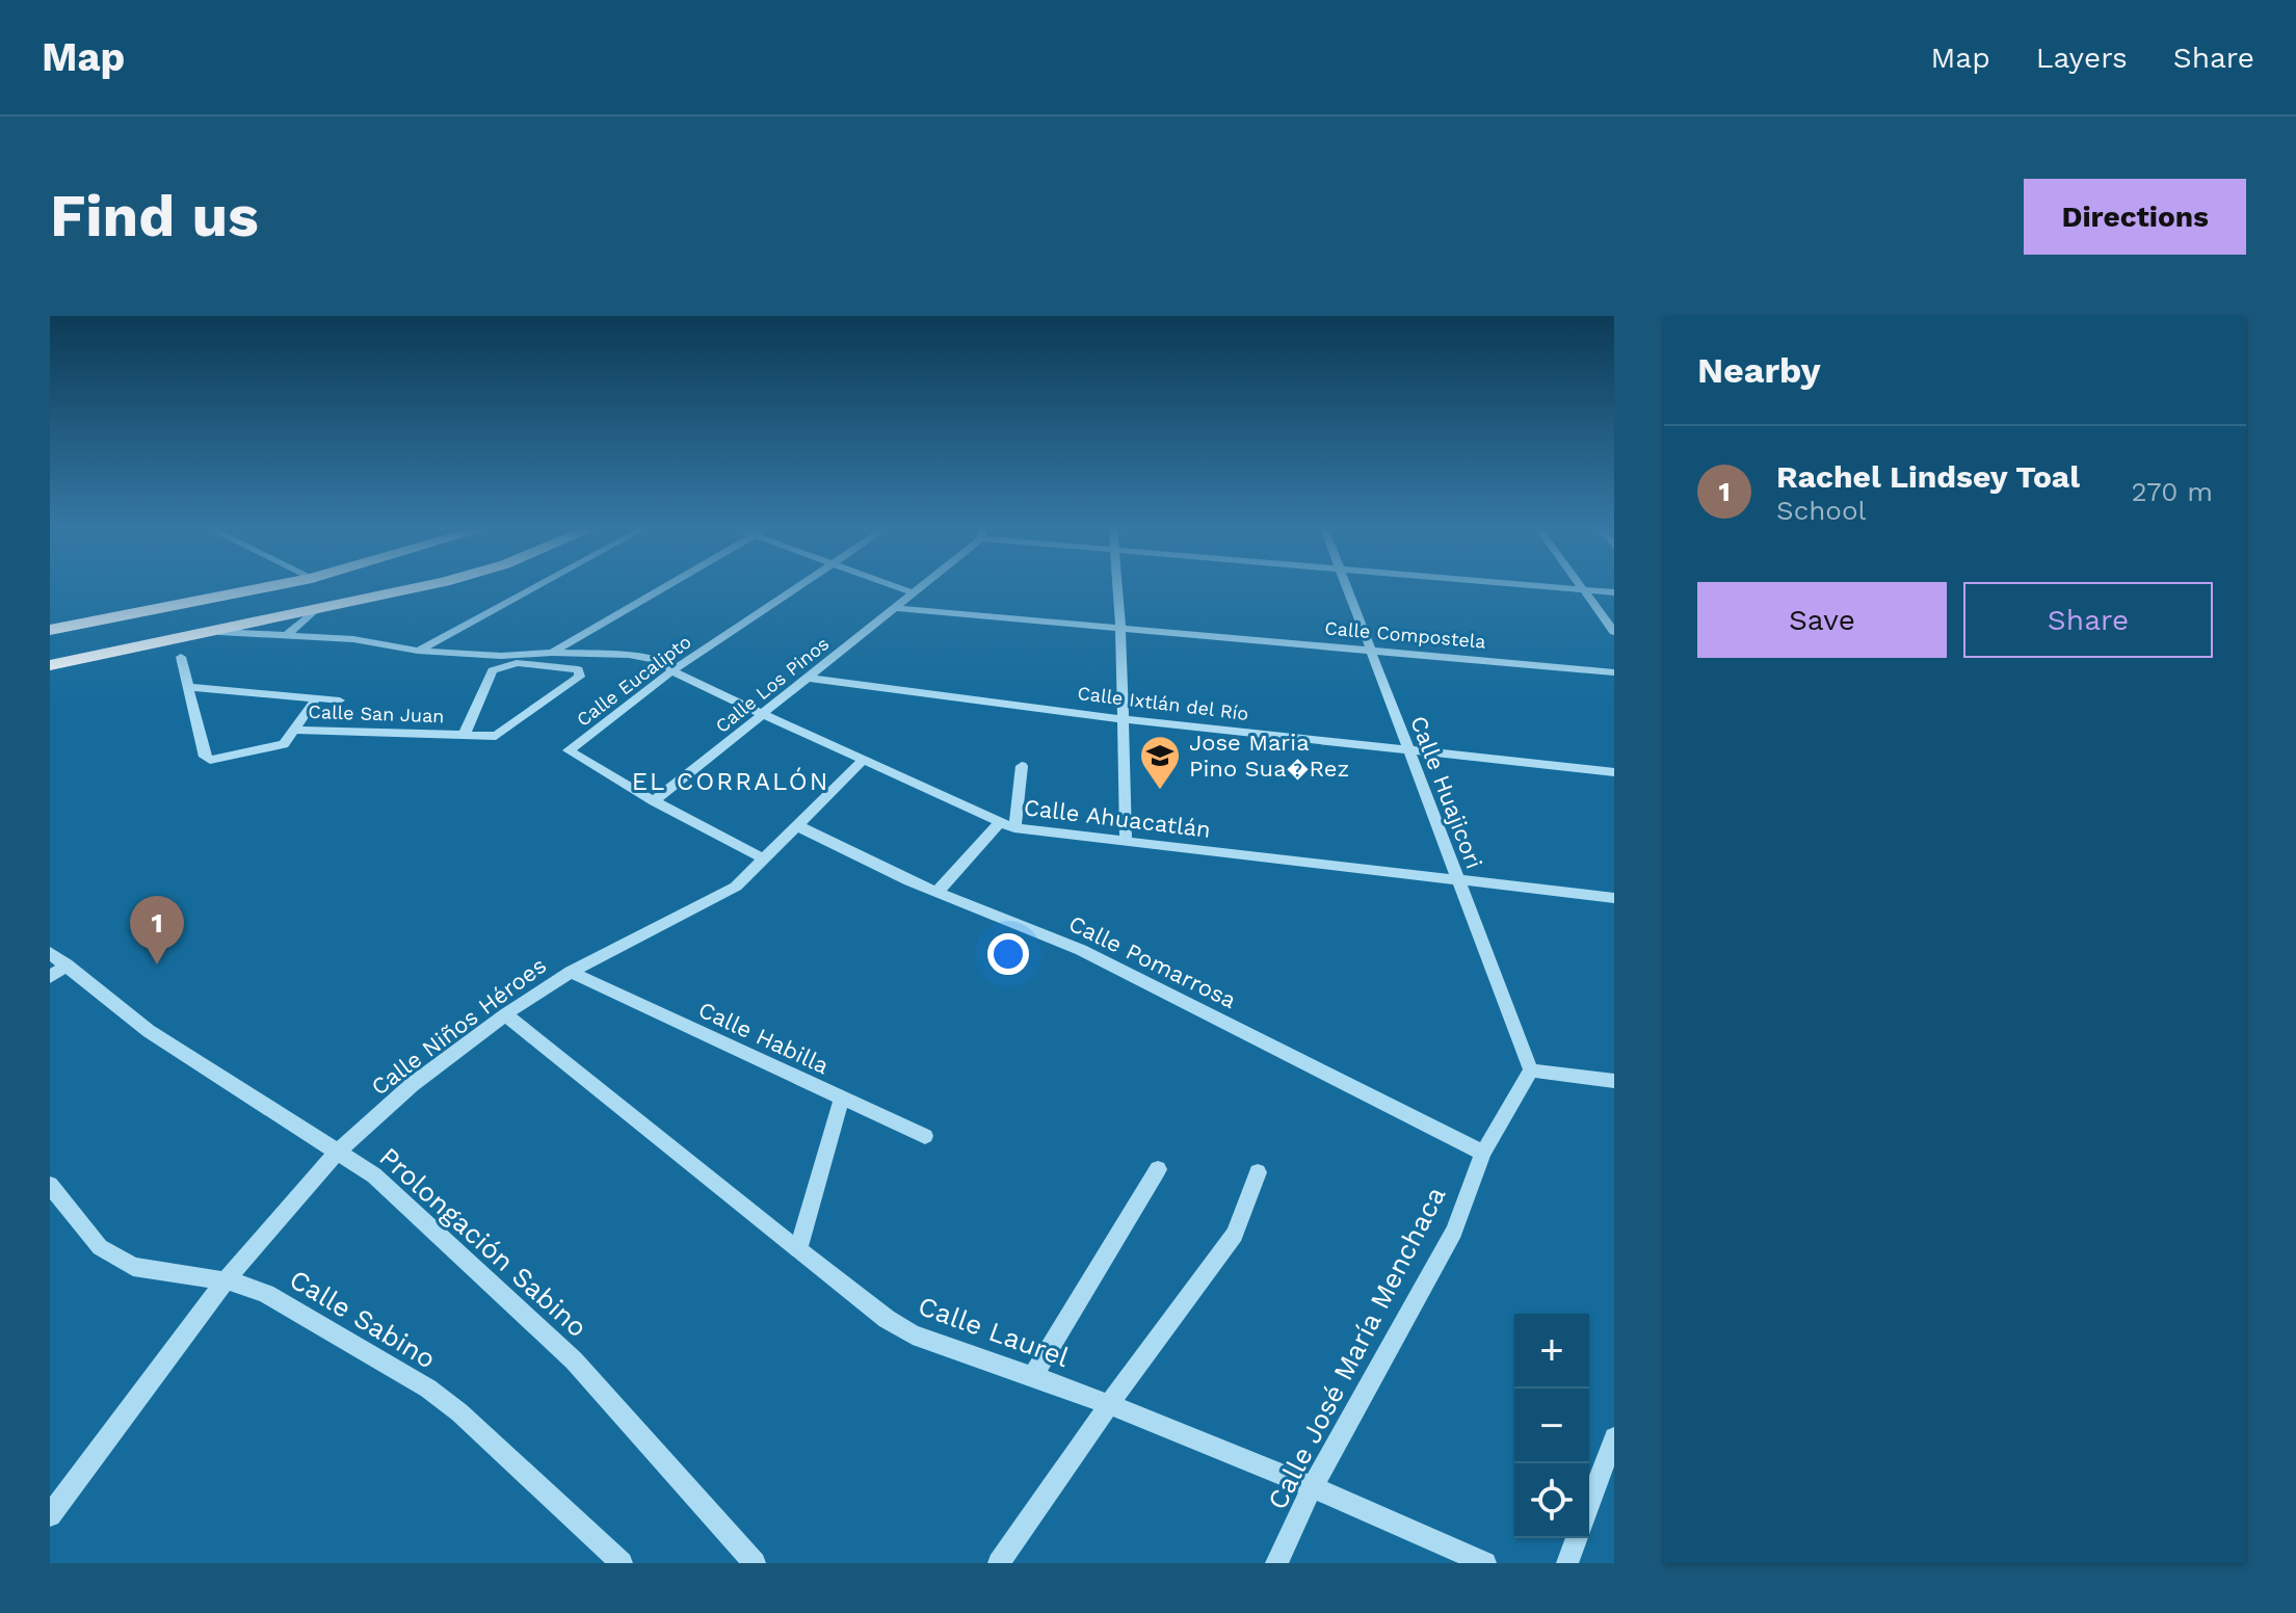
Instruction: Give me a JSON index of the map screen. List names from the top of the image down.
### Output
{
  "streets": {
    "street": [
      "Calle Compostela",
      "Calle Eucalipto",
      "Calle Los Pinos",
      "Calle Ixtlán del Río",
      "Calle San Juan",
      "Calle Huajicori",
      "Calle Ahuacatlán",
      "Calle Pomarrosa",
      "Calle Niños Héroes",
      "Calle Habilla",
      "Prolongación Sabino",
      "Calle Sabino",
      "Calle Laurel",
      "Calle José María Menchaca"
    ]
  },
  "crossings": [
    ["Calle Compostela", "Calle Los Pinos"],
    ["Calle Compostela", "Calle Huajicori"],
    ["Calle Eucalipto", "Calle Los Pinos"],
    ["Calle Eucalipto", "Calle Ahuacatlán"],
    ["Calle Los Pinos", "Calle Ixtlán del Río"],
    ["Calle Los Pinos", "Calle Ahuacatlán"],
    ["Calle Ixtlán del Río", "Calle Huajicori"],
    ["Calle Huajicori", "Calle Ahuacatlán"],
    ["Calle Huajicori", "Calle José María Menchaca"],
    ["Calle Ahuacatlán", "Calle Niños Héroes"],
    ["Calle Pomarrosa", "Calle Niños Héroes"],
    ["Calle Pomarrosa", "Calle José María Menchaca"],
    ["Calle Niños Héroes", "Calle Habilla"],
    ["Calle Niños Héroes", "Prolongación Sabino"],
    ["Calle Niños Héroes", "Calle Sabino"],
    ["Calle Niños Héroes", "Calle Laurel"],
    ["Calle Habilla", "Calle Laurel"],
    ["Calle Laurel", "Calle José María Menchaca"]
  ],
  "districts": ["EL CORRALÓN"],
  "places": {
    "school or university": ["Jose Maria Pino Sua�Rez"]
  },
  "page": {
    "header": "Map",
    "nav": ["Map", "Layers", "Share"],
    "buttons": [
      "Directions",
      ["Save", "Share"]
    ],
    "title": "Find us",
    "heading": "Nearby",
    "list": [
      {
        "mark": "1",
        "name": "Rachel Lindsey Toal",
        "note": "School",
        "value": "270 m"
      }
    ],
    "pins": "1",
    "map_buttons": ["+", "−"]
  }
}
